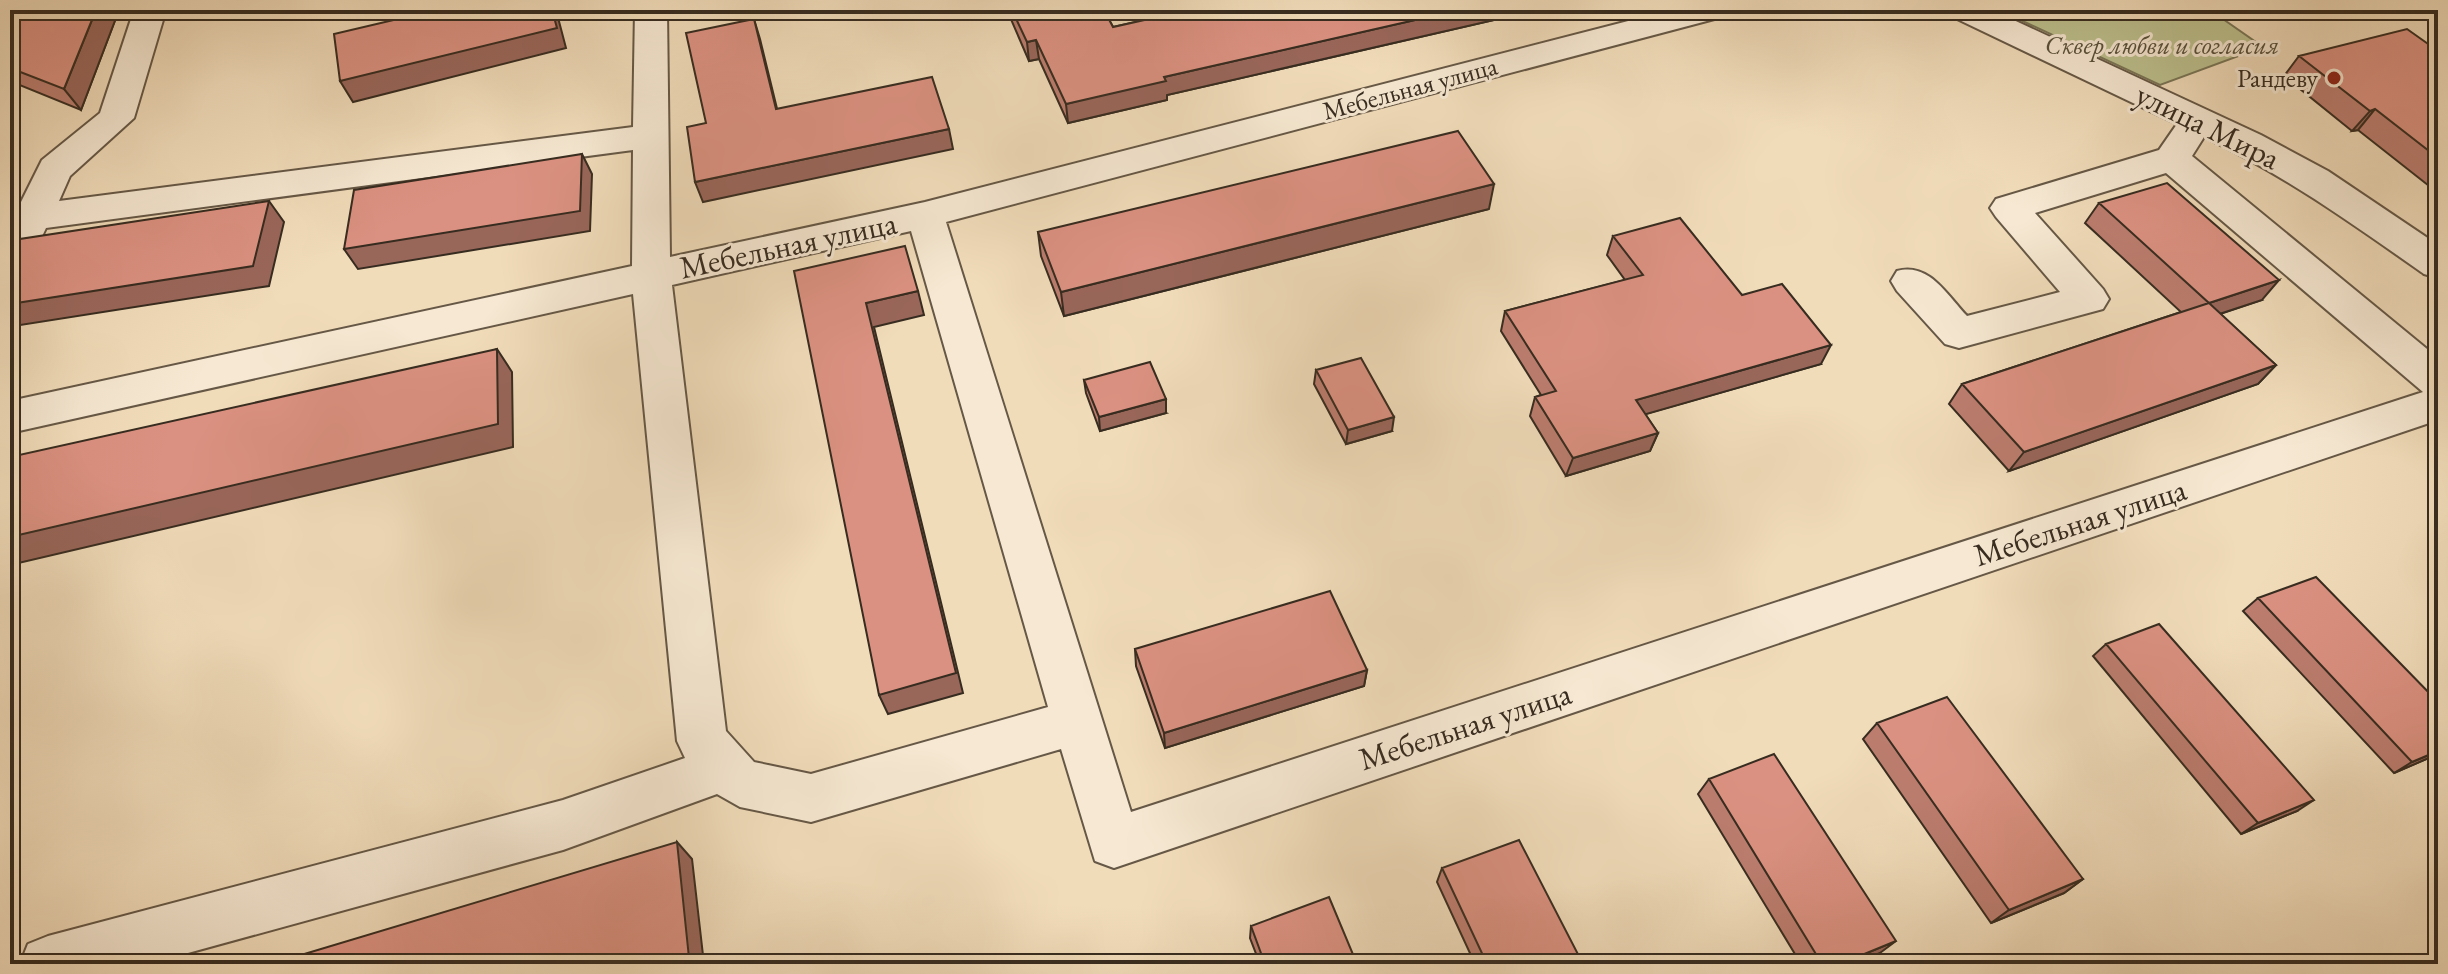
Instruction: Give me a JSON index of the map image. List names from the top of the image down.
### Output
{
  "streets": {
    "street": ["Мебельная улица", "улица Мира"]
  },
  "parks": ["Сквер любви и согласия"],
  "places": ["Рандеву"]
}
